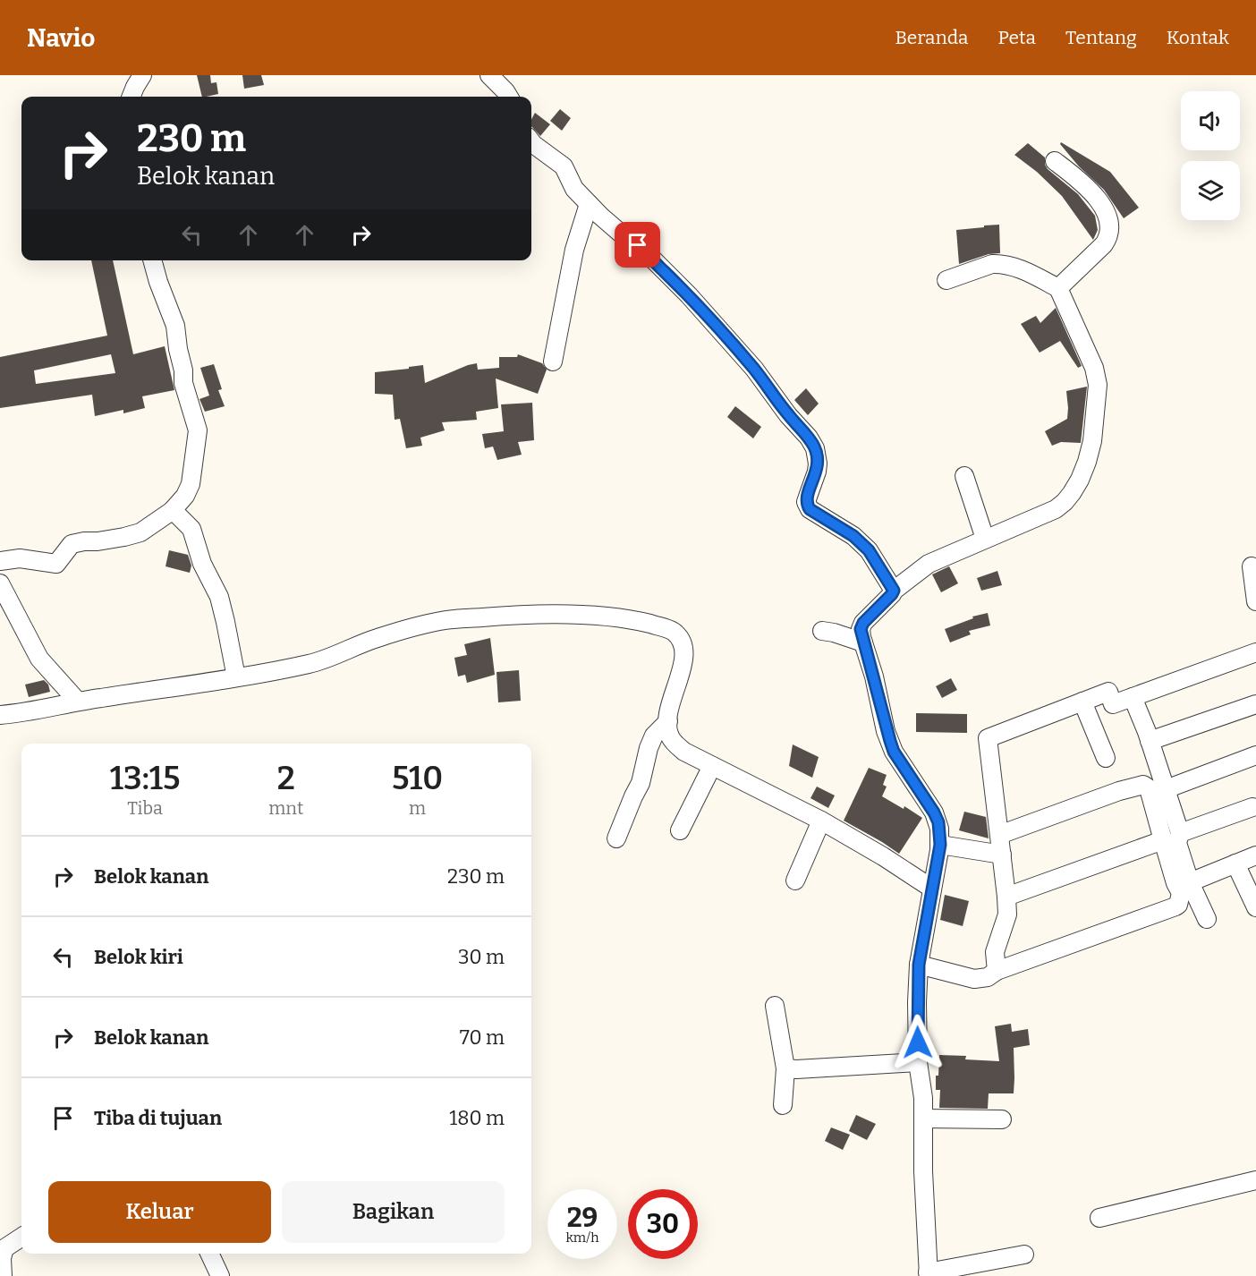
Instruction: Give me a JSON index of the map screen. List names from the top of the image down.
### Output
{
  "page": {
    "header": "Navio",
    "nav": [
      "Beranda",
      "Peta",
      "Tentang",
      "Kontak"
    ],
    "turn": ["230 m", "Belok kanan"],
    "eta": [
      "13:15",
      "Tiba",
      "2",
      "mnt",
      "510",
      "m"
    ],
    "list": [
      {
        "name": "Belok kanan",
        "value": "230 m"
      },
      {
        "name": "Belok kiri",
        "value": "30 m"
      },
      {
        "name": "Belok kanan",
        "value": "70 m"
      },
      {
        "name": "Tiba di tujuan",
        "value": "180 m"
      }
    ],
    "buttons": ["Keluar", "Bagikan"],
    "speed": "29 km/h",
    "limit": "30"
  }
}
